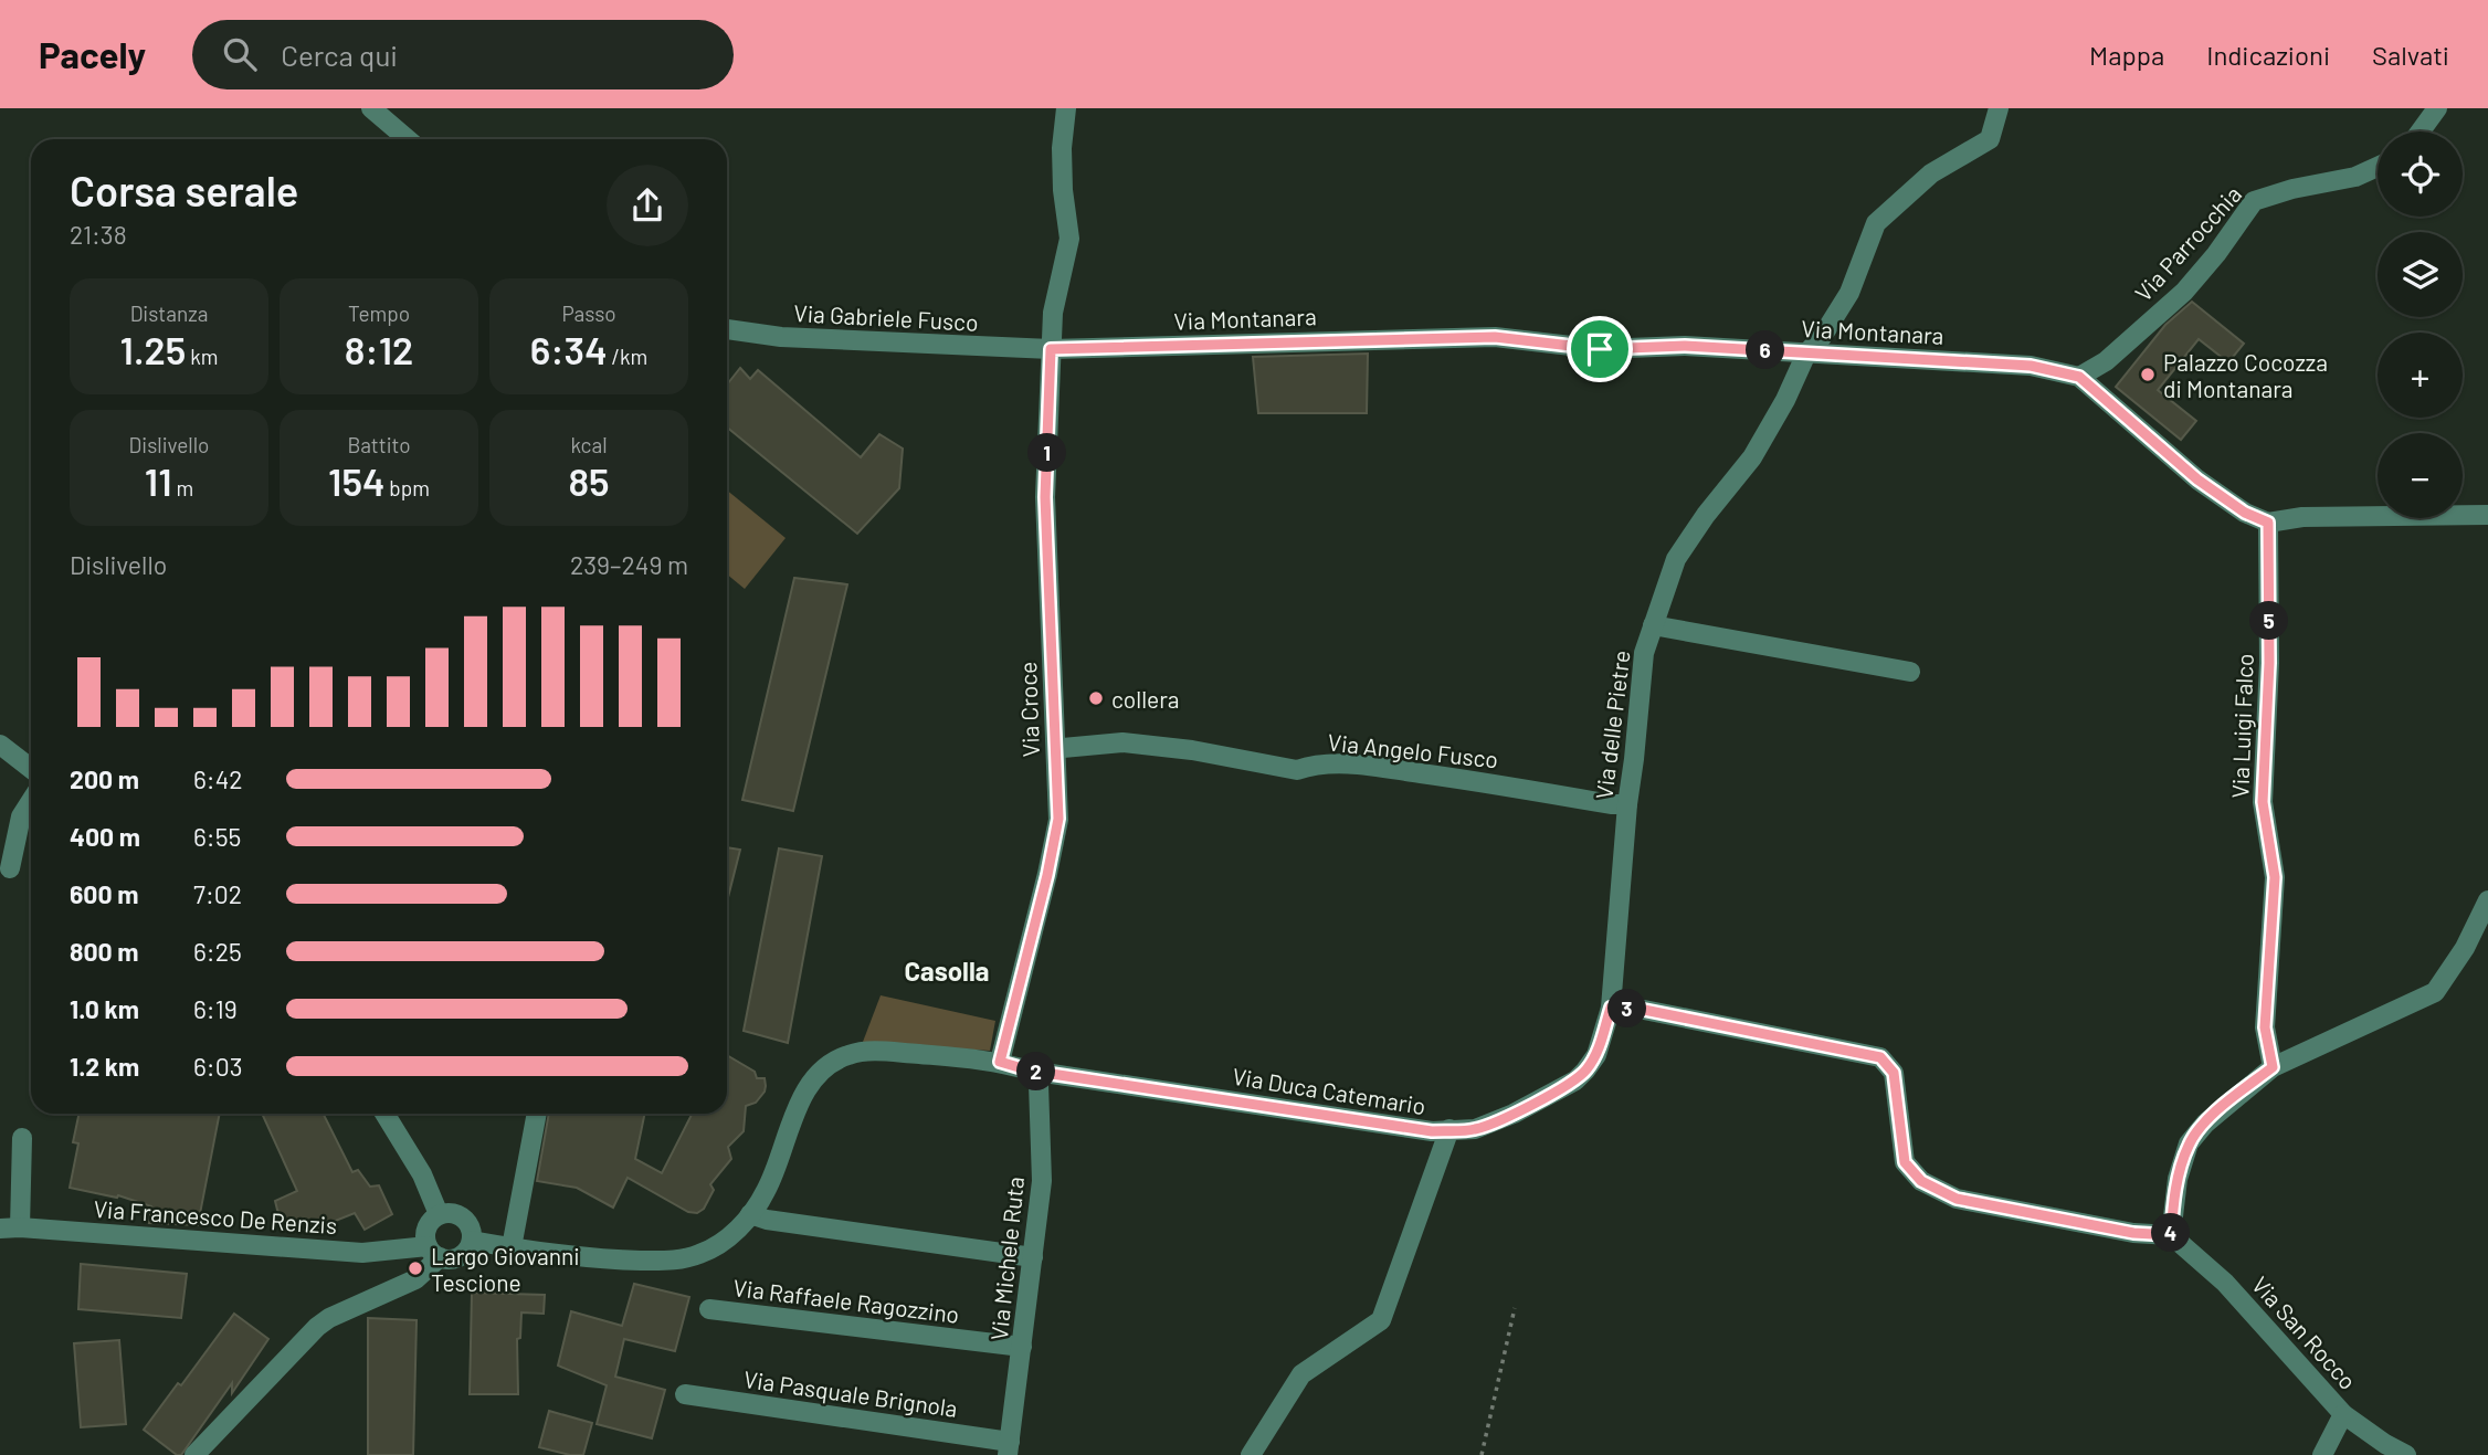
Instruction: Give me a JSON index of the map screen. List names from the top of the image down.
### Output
{
  "streets": {
    "street": [
      "Via Parrocchia",
      "Via Gabriele Fusco",
      "Via Montanara",
      "Via Croce",
      "Via delle Pietre",
      "Via Luigi Falco",
      "Via Angelo Fusco",
      "Via Duca Catemario",
      "Via Francesco De Renzis",
      "Via Michele Ruta",
      "Via Raffaele Ragozzino",
      "Via San Rocco",
      "Via Pasquale Brignola"
    ]
  },
  "crossings": [
    ["Via Parrocchia", "Via Montanara"],
    ["Via Gabriele Fusco", "Via Montanara"],
    ["Via Gabriele Fusco", "Via Croce"],
    ["Via Montanara", "Via Croce"],
    ["Via Montanara", "Via delle Pietre"],
    ["Via Montanara", "Via Luigi Falco"],
    ["Via Croce", "Via Angelo Fusco"],
    ["Via delle Pietre", "Via Angelo Fusco"],
    ["Via delle Pietre", "Via Duca Catemario"],
    ["Via Duca Catemario", "Via Michele Ruta"],
    ["Via Michele Ruta", "Via Raffaele Ragozzino"],
    ["Via Michele Ruta", "Via Pasquale Brignola"]
  ],
  "districts": ["Casolla"],
  "places": ["Palazzo Cocozza di Montanara", "collera", "Largo Giovanni Tescione"],
  "page": {
    "header": "Pacely",
    "search": "Cerca qui",
    "nav": ["Mappa", "Indicazioni", "Salvati"],
    "map_buttons": ["+", "−"],
    "heading": ["Corsa serale", "21:38"],
    "stats": [
      ["Distanza", "1.25 km"],
      ["Tempo", "8:12"],
      ["Passo", "6:34 /km"],
      ["Dislivello", "11 m"],
      ["Battito", "154 bpm"],
      ["kcal", "85"]
    ],
    "pins": [
      "6",
      "1",
      "5",
      "3",
      "2",
      "4"
    ],
    "chart": ["Dislivello", "239–249 m"],
    "list": [
      {
        "name": "200 m",
        "note": "6:42"
      },
      {
        "name": "400 m",
        "note": "6:55"
      },
      {
        "name": "600 m",
        "note": "7:02"
      },
      {
        "name": "800 m",
        "note": "6:25"
      },
      {
        "name": "1.0 km",
        "note": "6:19"
      },
      {
        "name": "1.2 km",
        "note": "6:03"
      }
    ]
  }
}
